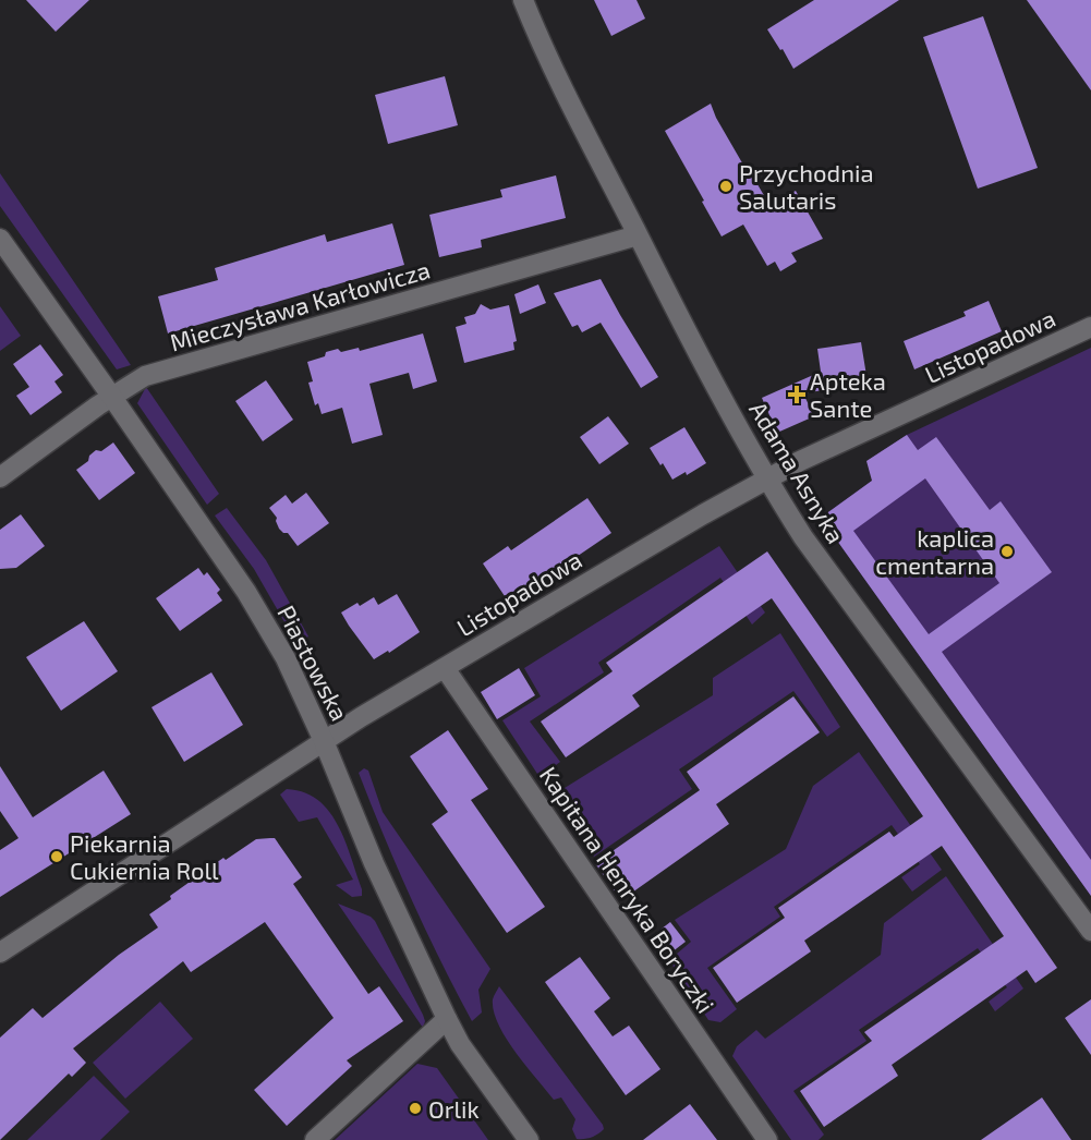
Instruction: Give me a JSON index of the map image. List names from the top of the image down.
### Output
{
  "streets": {
    "street": [
      "Mieczysława Karłowicza",
      "Listopadowa",
      "Adama Asnyka",
      "Piastowska",
      "Kapitana Henryka Boryczki"
    ]
  },
  "crossings": [
    ["Mieczysława Karłowicza", "Adama Asnyka"],
    ["Mieczysława Karłowicza", "Piastowska"],
    ["Listopadowa", "Adama Asnyka"],
    ["Listopadowa", "Piastowska"],
    ["Listopadowa", "Kapitana Henryka Boryczki"]
  ],
  "places": {
    "other": [
      "Przychodnia Salutaris",
      "kaplica cmentarna",
      "Piekarnia Cukiernia Roll",
      "Orlik"
    ],
    "health": ["Apteka Sante"]
  }
}
